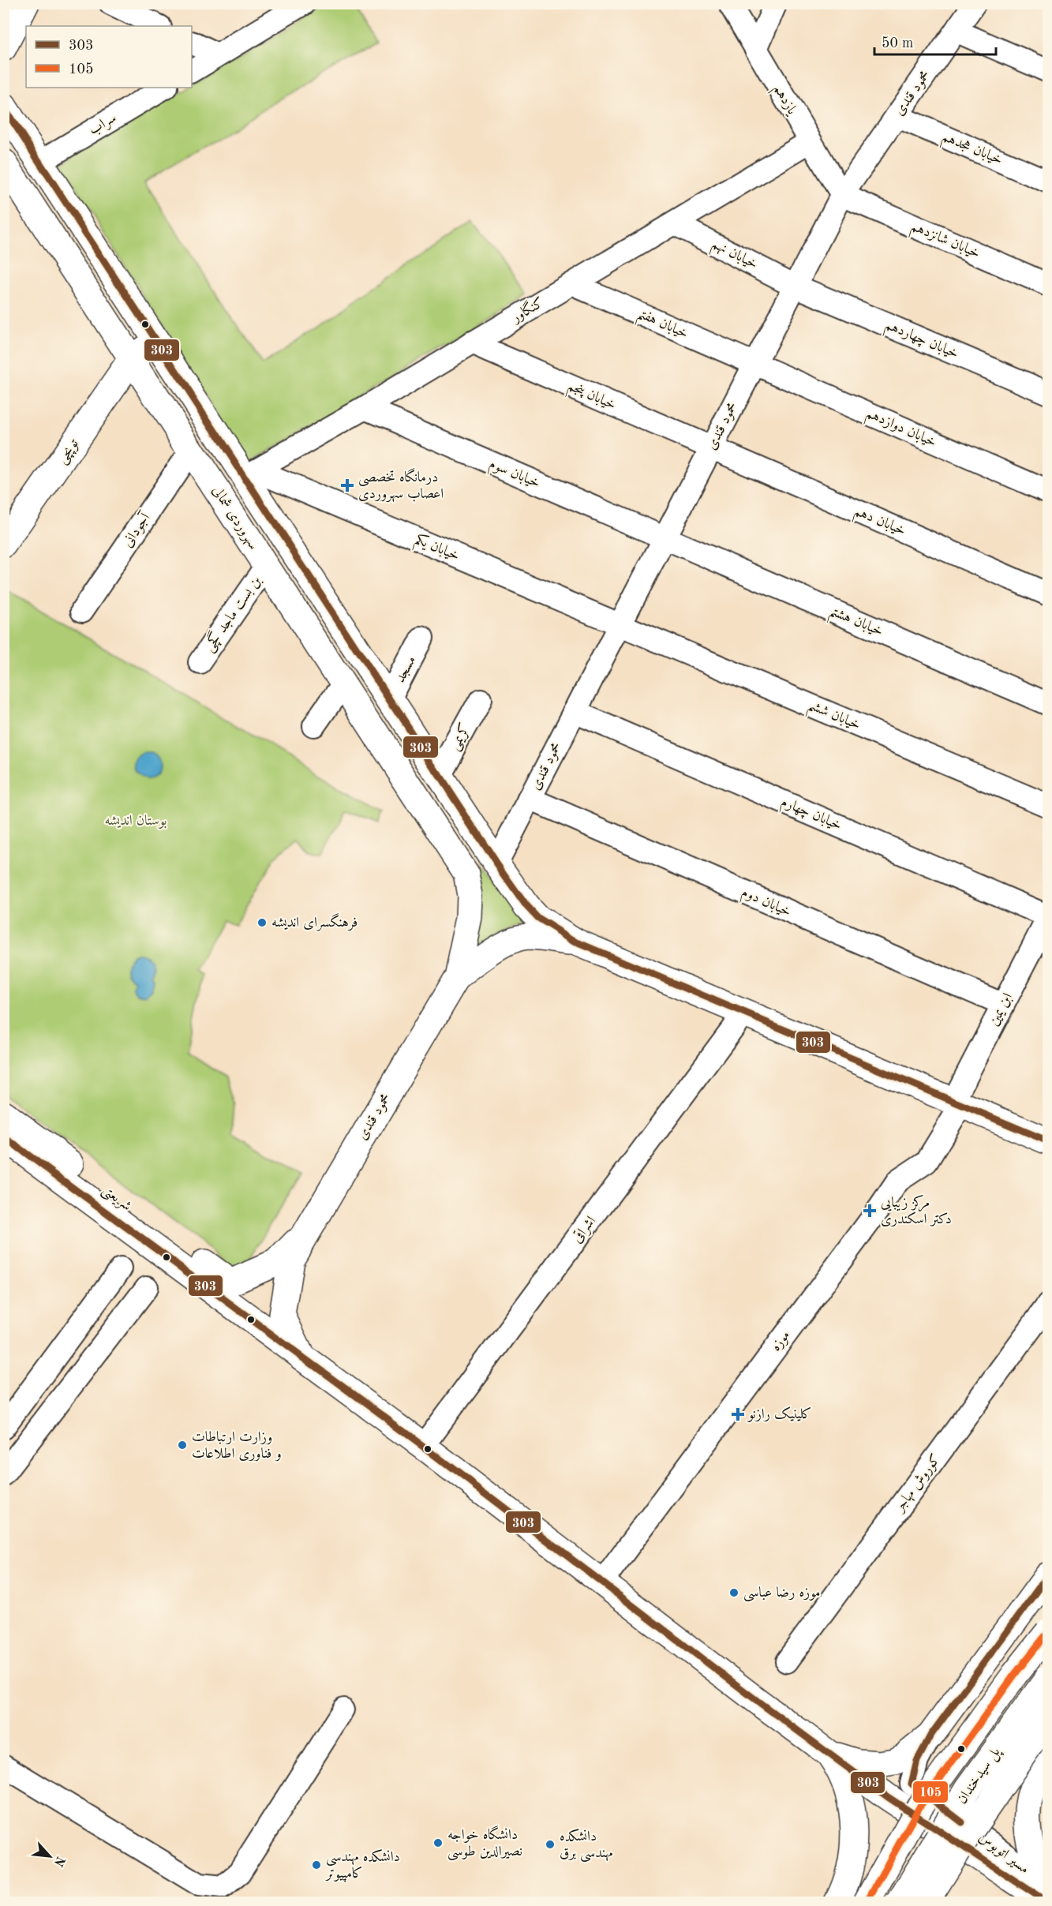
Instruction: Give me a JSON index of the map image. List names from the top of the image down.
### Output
{
  "streets": {
    "main road": [
      "محمود قندی",
      "توپچی",
      "سهروردی شمالی",
      "شریعتی",
      "پل سیدخندان"
    ],
    "street": [
      "یازدهم",
      "سراب",
      "خیابان هجدهم",
      "خیابان شانزدهم",
      "خیابان نهم",
      "کنگاور",
      "خیابان هفتم",
      "خیابان چهاردهم",
      "خیابان پنجم",
      "خیابان دوازدهم",
      "خیابان سوم",
      "خیابان دهم",
      "آجودانی",
      "خیابان یکم",
      "بن بست ماجد گچی",
      "خیابان هشتم",
      "مسجد",
      "خیابان ششم",
      "کریمی",
      "خیابان چهارم",
      "خیابان دوم",
      "ابن یمین",
      "اشراقی",
      "موزه",
      "کوروش مهاجر",
      "مسیر اتوبوس"
    ]
  },
  "crossings": [
    ["محمود قندی", "یازدهم"],
    ["محمود قندی", "خیابان هجدهم"],
    ["محمود قندی", "خیابان شانزدهم"],
    ["محمود قندی", "خیابان نهم"],
    ["محمود قندی", "خیابان هفتم"],
    ["محمود قندی", "خیابان چهاردهم"],
    ["محمود قندی", "خیابان پنجم"],
    ["محمود قندی", "خیابان دوازدهم"],
    ["محمود قندی", "خیابان سوم"],
    ["محمود قندی", "سهروردی شمالی"],
    ["محمود قندی", "خیابان دهم"],
    ["محمود قندی", "خیابان یکم"],
    ["محمود قندی", "خیابان هشتم"],
    ["محمود قندی", "خیابان ششم"],
    ["محمود قندی", "خیابان چهارم"],
    ["محمود قندی", "خیابان دوم"],
    ["محمود قندی", "شریعتی"],
    ["یازدهم", "خیابان شانزدهم"],
    ["یازدهم", "کنگاور"],
    ["خیابان نهم", "کنگاور"],
    ["خیابان نهم", "خیابان چهاردهم"],
    ["کنگاور", "خیابان هفتم"],
    ["کنگاور", "خیابان پنجم"],
    ["کنگاور", "خیابان سوم"],
    ["کنگاور", "خیابان یکم"],
    ["خیابان هفتم", "خیابان دوازدهم"],
    ["خیابان پنجم", "خیابان دهم"],
    ["توپچی", "سهروردی شمالی"],
    ["خیابان سوم", "خیابان هشتم"],
    ["سهروردی شمالی", "آجودانی"],
    ["سهروردی شمالی", "بن بست ماجد گچی"],
    ["خیابان یکم", "خیابان ششم"],
    ["خیابان چهارم", "ابن یمین"],
    ["خیابان دوم", "ابن یمین"],
    ["ابن یمین", "موزه"],
    ["شریعتی", "اشراقی"],
    ["شریعتی", "موزه"]
  ],
  "parks": ["بوستان اندیشه"],
  "places": {
    "health": ["درمانگاه تخصصی اعصاب سهروردی", "مرکز زیبایی دکتر اسکندری", "کلینیک رازنو"],
    "other": [
      "فرهنگسرای اندیشه",
      "وزارت ارتباطات و فناوری اطلاعات",
      "موزه رضا عباسی",
      "دانشگاه خواجه نصیرالدین طوسی",
      "دانشکده مهندسی برق",
      "دانشکده مهندسی کامپیوتر"
    ]
  },
  "lines": ["transit line 303", "transit line 105"],
  "legend": ["303", "105"],
  "scale_bar": "50 m",
  "north": "bottom right"
}
